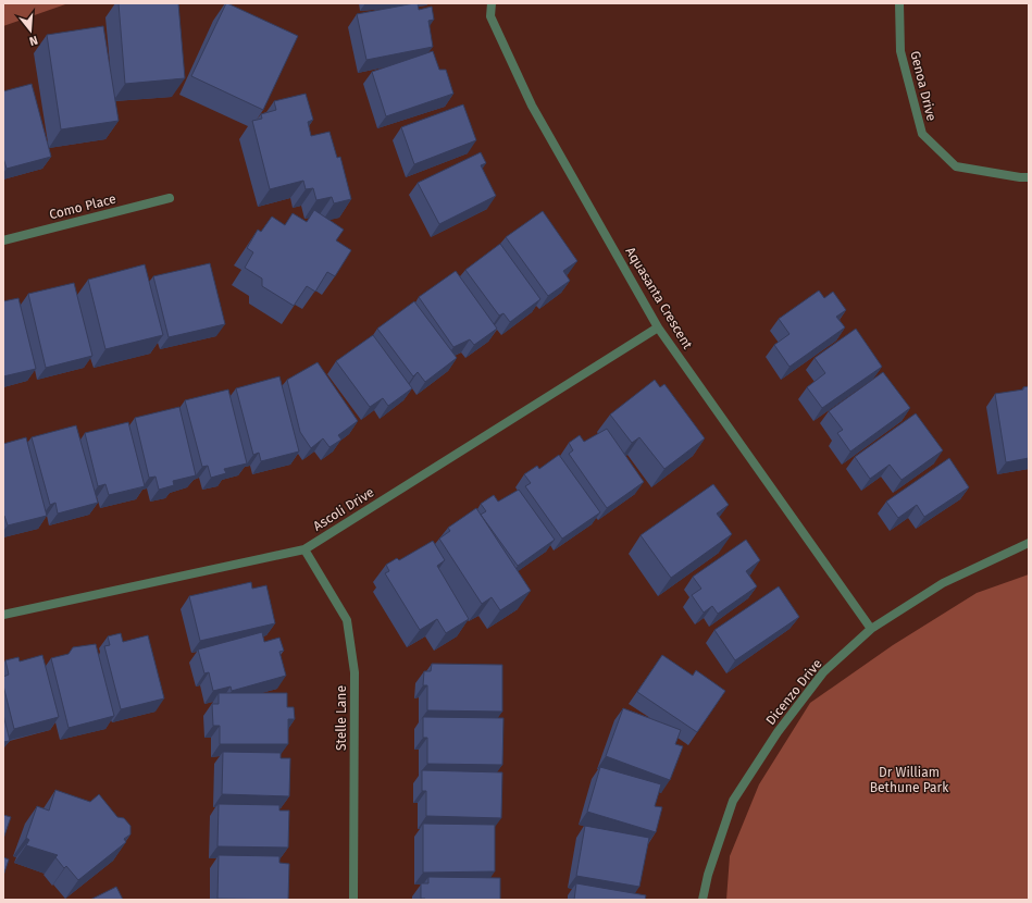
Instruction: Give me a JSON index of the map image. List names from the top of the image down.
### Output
{
  "streets": {
    "street": [
      "Genoa Drive",
      "Como Place",
      "Aquasanta Crescent",
      "Ascoli Drive",
      "Dicenzo Drive",
      "Stelle Lane"
    ]
  },
  "crossings": [
    ["Aquasanta Crescent", "Ascoli Drive"],
    ["Aquasanta Crescent", "Dicenzo Drive"],
    ["Ascoli Drive", "Stelle Lane"]
  ],
  "parks": ["Dr William Bethune Park"],
  "north": "bottom"
}
